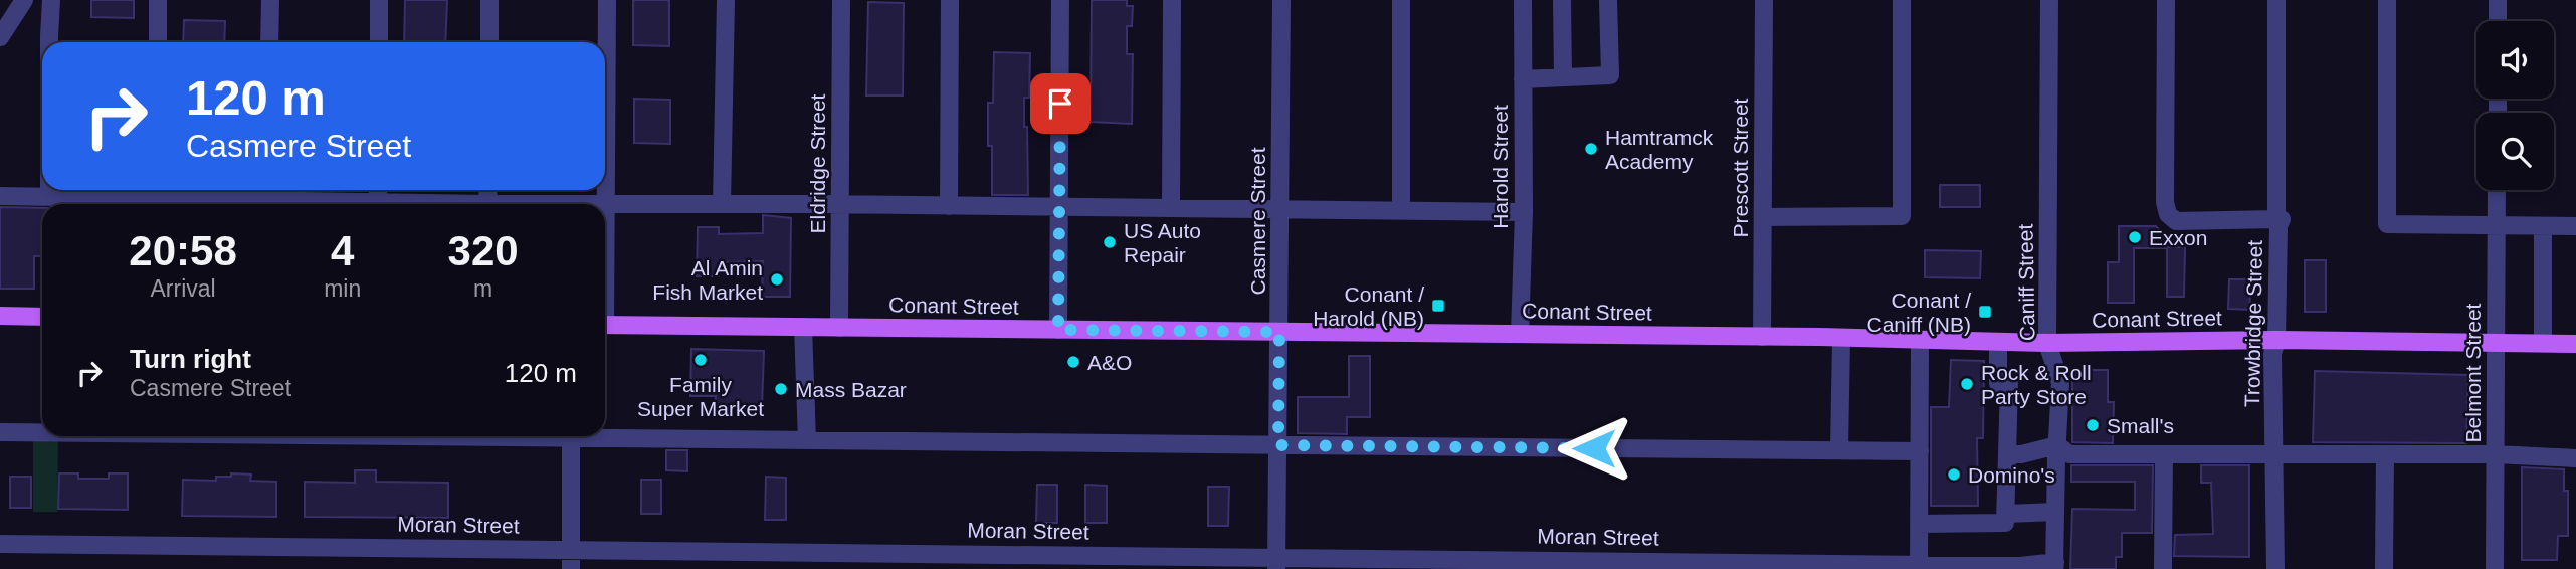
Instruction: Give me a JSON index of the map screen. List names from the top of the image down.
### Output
{
  "streets": {
    "main road": ["Conant Street"],
    "street": [
      "Eldridge Street",
      "Harold Street",
      "Prescott Street",
      "Casmere Street",
      "Caniff Street",
      "Trowbridge Street",
      "Belmont Street",
      "Moran Street"
    ]
  },
  "crossings": [
    ["Eldridge Street", "Conant Street"],
    ["Harold Street", "Conant Street"],
    ["Prescott Street", "Conant Street"],
    ["Casmere Street", "Conant Street"],
    ["Casmere Street", "Moran Street"],
    ["Caniff Street", "Conant Street"],
    ["Caniff Street", "Moran Street"],
    ["Conant Street", "Trowbridge Street"],
    ["Conant Street", "Belmont Street"]
  ],
  "places": {
    "other": [
      "Hamtramck Academy",
      "Exxon",
      "US Auto Repair",
      "Al Amin Fish Market",
      "Family Super Market",
      "A&O",
      "Rock & Roll Party Store",
      "Mass Bazar",
      "Small's",
      "Domino's"
    ],
    "transit": ["Conant / Harold (NB)", "Conant / Caniff (NB)"]
  },
  "page": {
    "turn": ["120 m", "Casmere Street"],
    "eta": [
      "20:58",
      "Arrival",
      "4",
      "min",
      "320",
      "m"
    ],
    "list": [
      {
        "name": "Turn right",
        "note": "Casmere Street",
        "value": "120 m"
      }
    ]
  }
}
